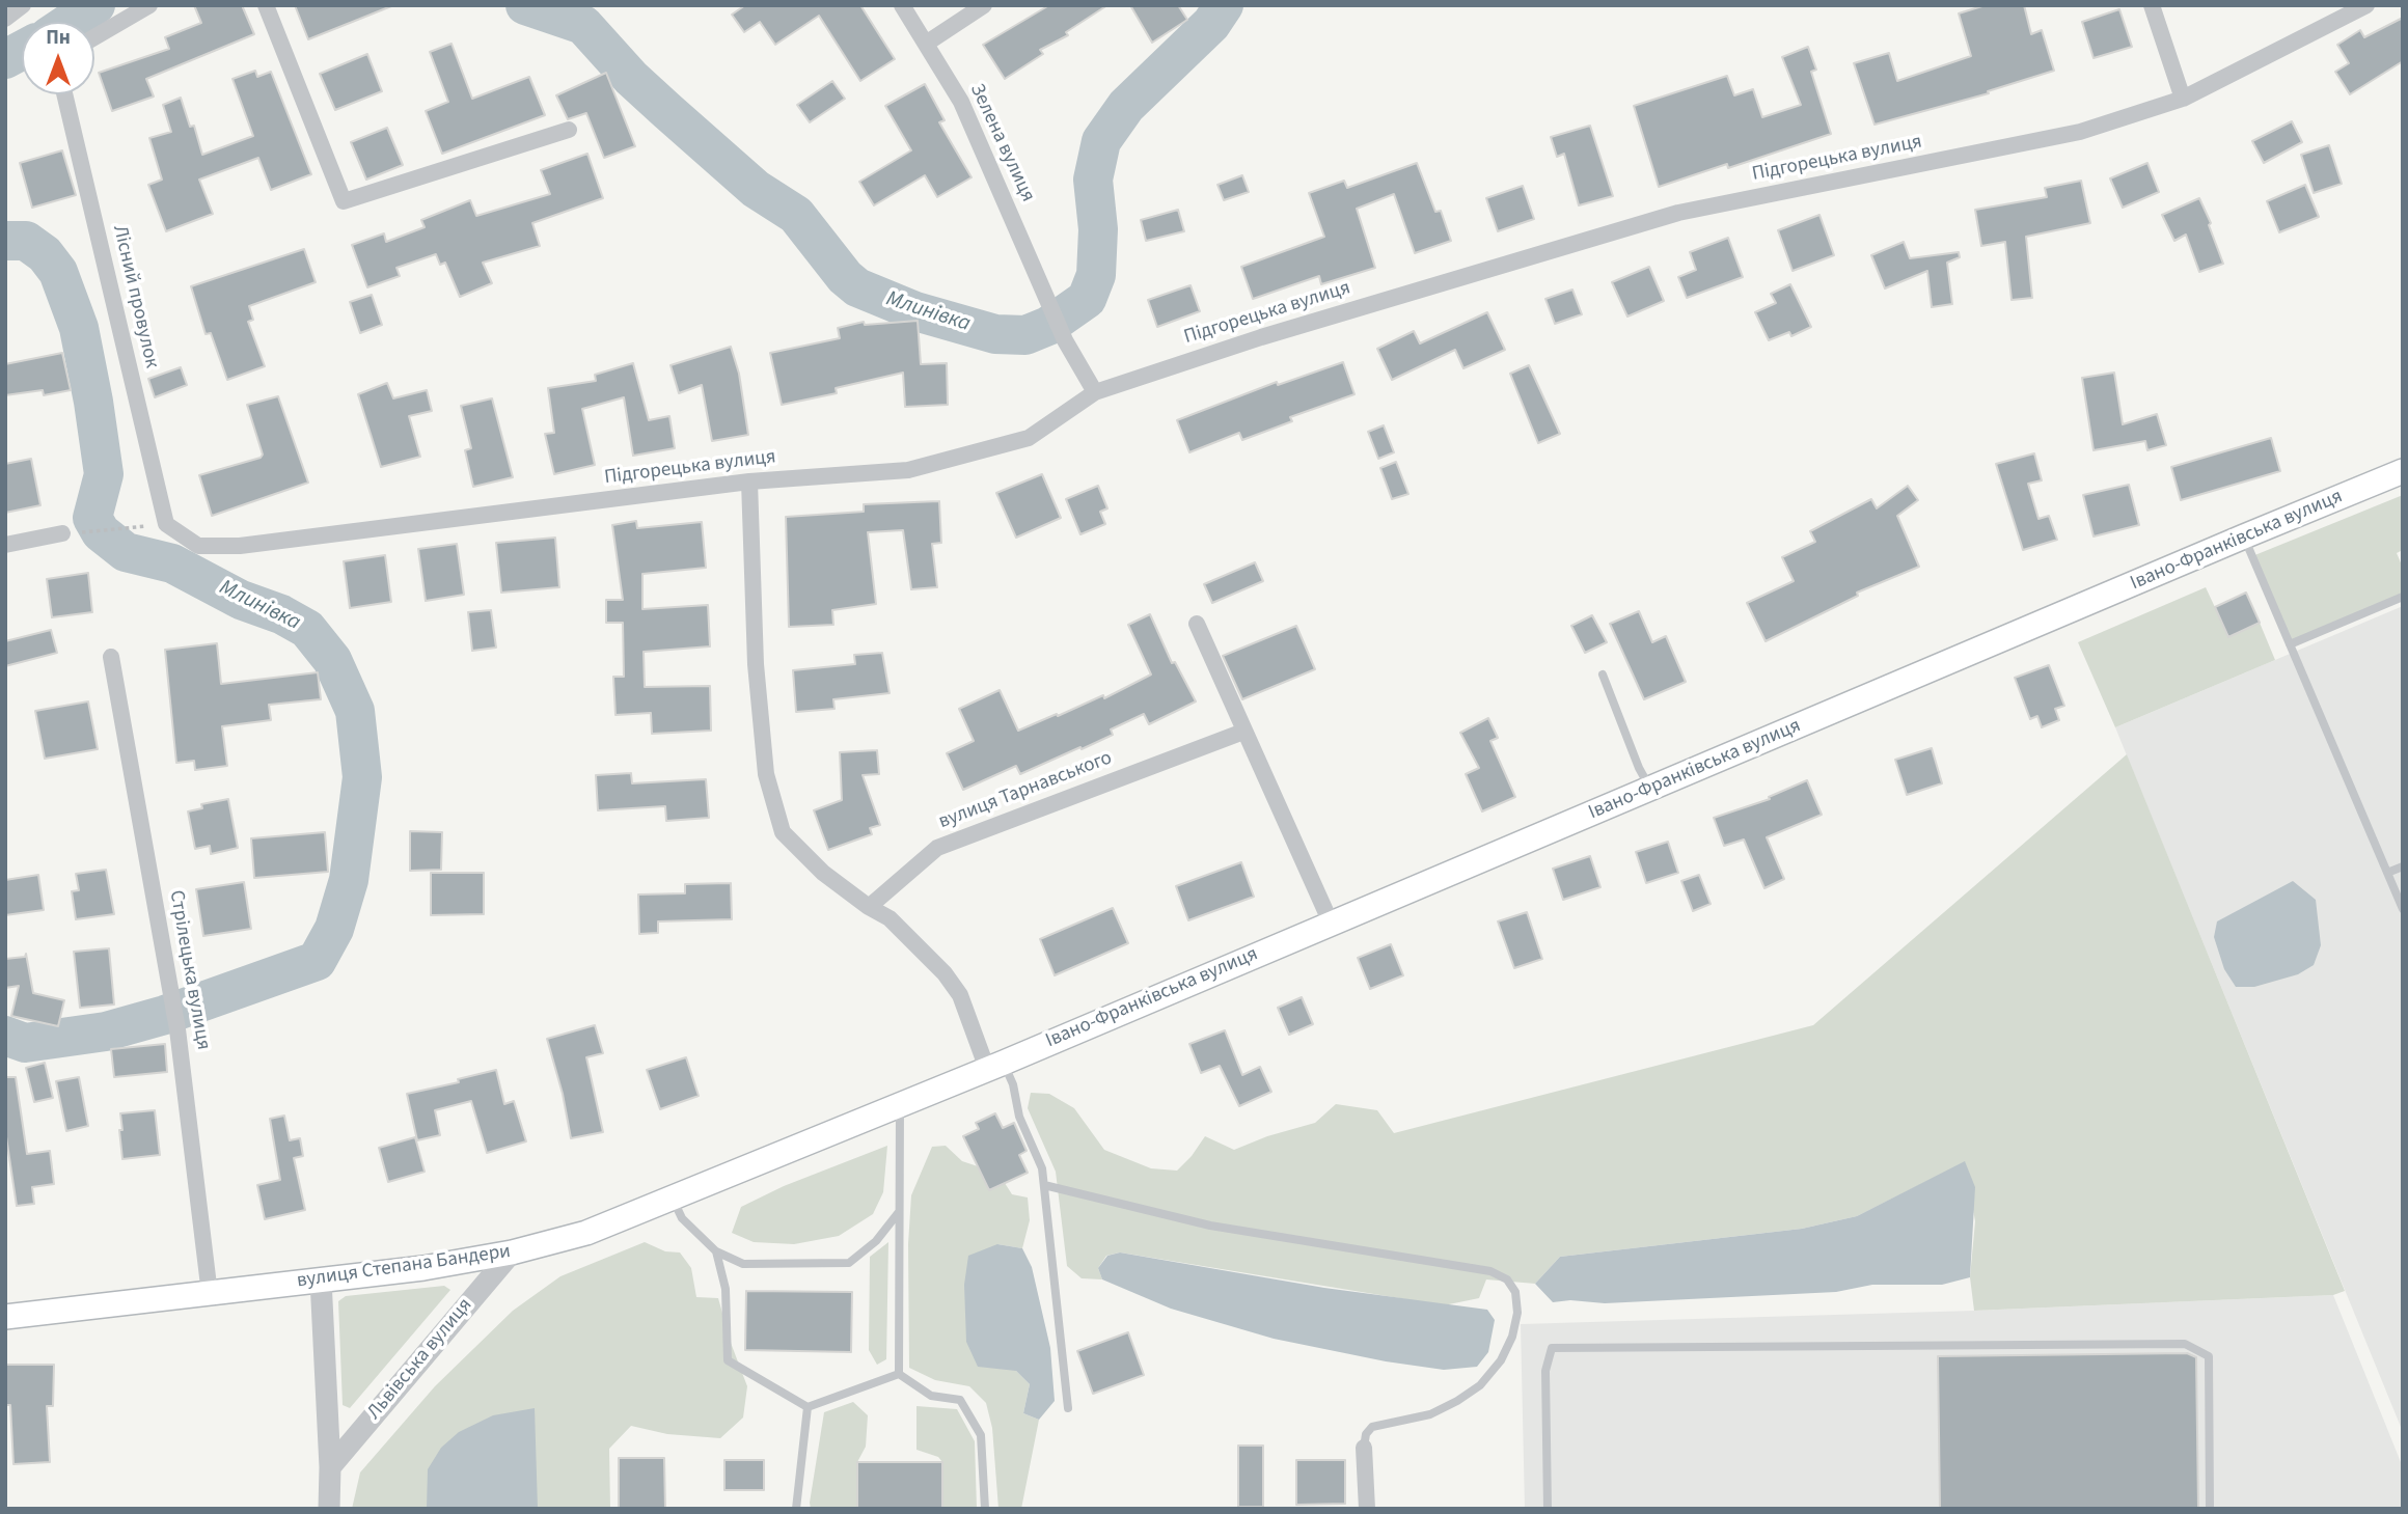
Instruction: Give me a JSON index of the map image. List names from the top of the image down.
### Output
{
  "streets": {
    "main road": ["Івано-Франківська вулиця", "вулиця Степана Бандери"],
    "street": [
      "Зелена вулиця",
      "Підгорецька вулиця",
      "Лісний провулок",
      "вулиця Тарнавського",
      "Стрілецька вулиця",
      "Львівська вулиця"
    ]
  },
  "crossings": [
    ["Зелена вулиця", "Підгорецька вулиця"],
    ["Підгорецька вулиця", "Лісний провулок"],
    ["Івано-Франківська вулиця", "вулиця Степана Бандери"],
    ["Стрілецька вулиця", "вулиця Степана Бандери"],
    ["вулиця Степана Бандери", "Львівська вулиця"]
  ],
  "water": ["Млинівка"],
  "north": "top"
}
